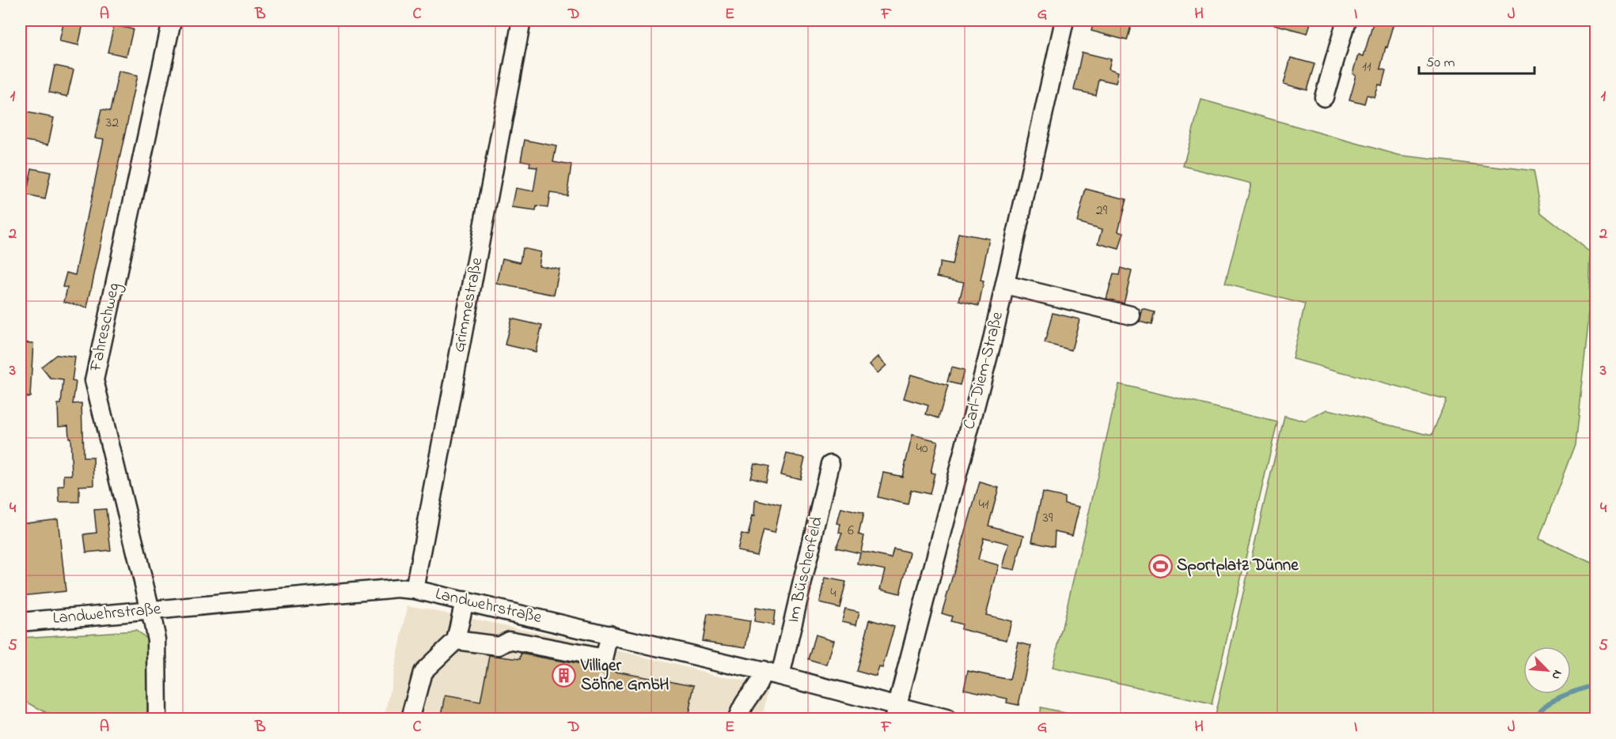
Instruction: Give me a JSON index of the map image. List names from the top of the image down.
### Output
{
  "streets": {
    "street": [
      "Grimmestraße",
      "Fahreschweg",
      "Carl-Diem-Straße",
      "Im Büschenfeld",
      "Landwehrstraße"
    ]
  },
  "crossings": [
    ["Grimmestraße", "Landwehrstraße"],
    ["Fahreschweg", "Landwehrstraße"],
    ["Carl-Diem-Straße", "Landwehrstraße"],
    ["Im Büschenfeld", "Landwehrstraße"]
  ],
  "places": {
    "sports": ["Sportplatz Dünne"],
    "building": ["Villiger Söhne GmbH"]
  },
  "house_numbers": [
    "11",
    "32",
    "29",
    "40",
    "41",
    "39",
    "6",
    "4"
  ],
  "scale_bar": "50 m",
  "north": "bottom right",
  "grid": {
    "columns": [
      "A",
      "B",
      "C",
      "D",
      "E",
      "F",
      "G",
      "H",
      "I",
      "J"
    ],
    "rows": [
      "1",
      "2",
      "3",
      "4",
      "5"
    ]
  }
}
